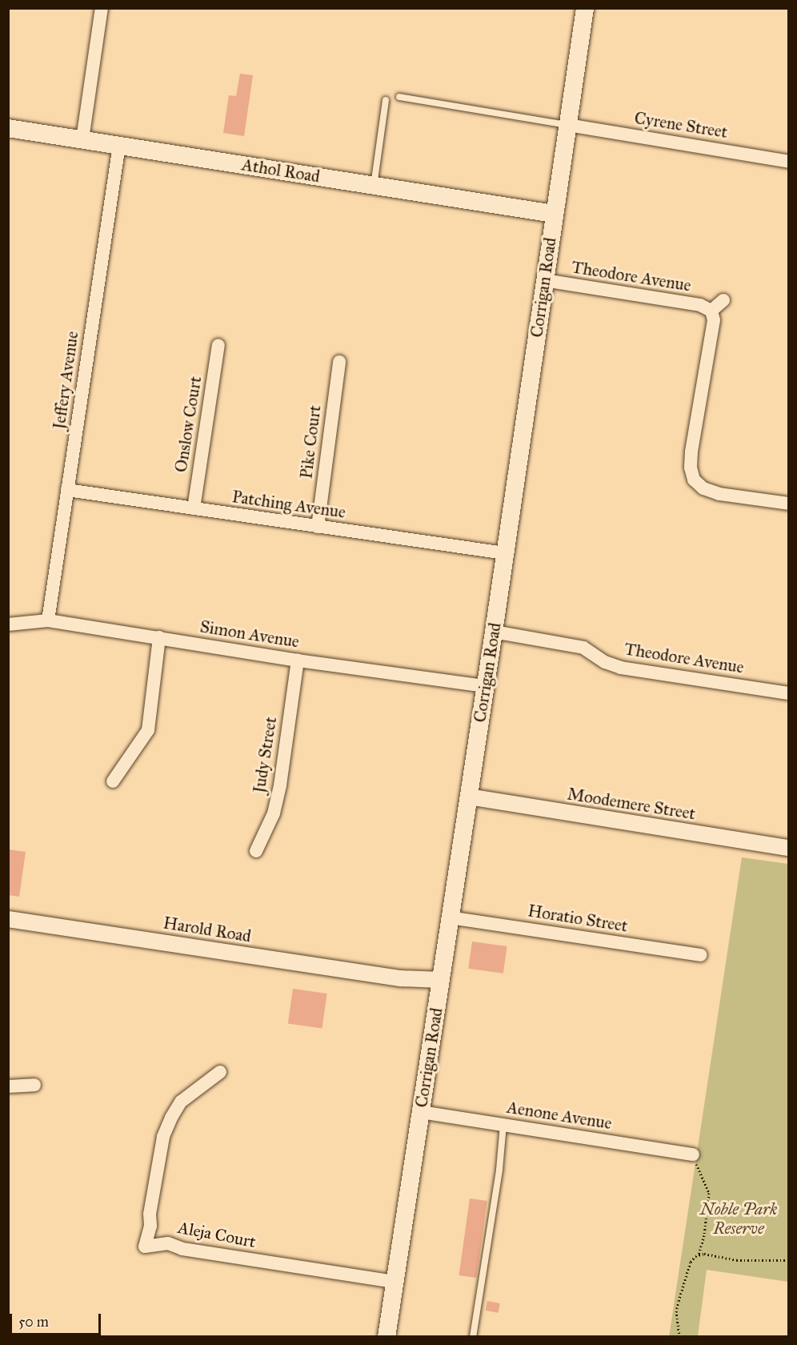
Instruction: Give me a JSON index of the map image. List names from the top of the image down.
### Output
{
  "streets": {
    "main road": ["Athol Road", "Corrigan Road"],
    "street": [
      "Cyrene Street",
      "Theodore Avenue",
      "Jeffery Avenue",
      "Onslow Court",
      "Pike Court",
      "Patching Avenue",
      "Simon Avenue",
      "Judy Street",
      "Moodemere Street",
      "Horatio Street",
      "Harold Road",
      "Aenone Avenue",
      "Aleja Court"
    ]
  },
  "crossings": [
    ["Cyrene Street", "Corrigan Road"],
    ["Athol Road", "Corrigan Road"],
    ["Athol Road", "Jeffery Avenue"],
    ["Theodore Avenue", "Corrigan Road"],
    ["Corrigan Road", "Patching Avenue"],
    ["Corrigan Road", "Simon Avenue"],
    ["Corrigan Road", "Moodemere Street"],
    ["Corrigan Road", "Horatio Street"],
    ["Corrigan Road", "Harold Road"],
    ["Corrigan Road", "Aenone Avenue"],
    ["Corrigan Road", "Aleja Court"],
    ["Jeffery Avenue", "Patching Avenue"],
    ["Jeffery Avenue", "Simon Avenue"],
    ["Onslow Court", "Patching Avenue"],
    ["Pike Court", "Patching Avenue"],
    ["Simon Avenue", "Judy Street"]
  ],
  "parks": ["Noble Park Reserve"],
  "scale_bar": "50 m"
}
